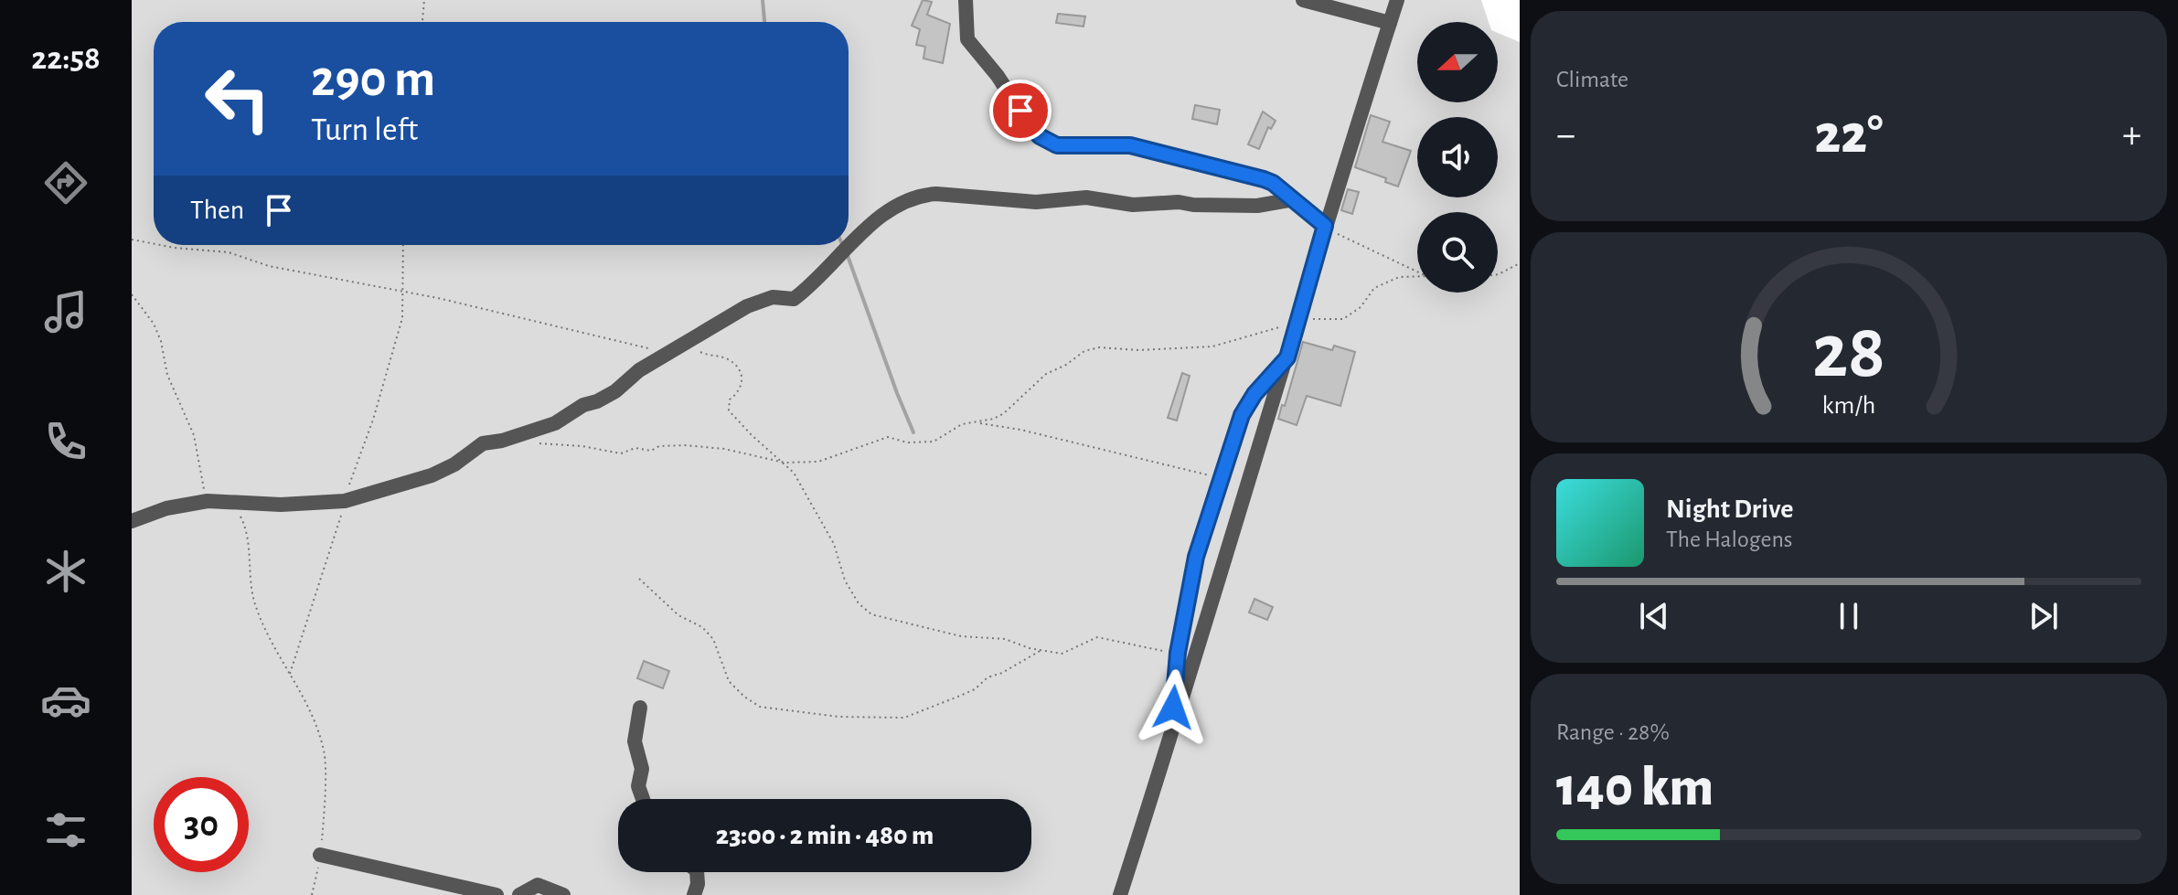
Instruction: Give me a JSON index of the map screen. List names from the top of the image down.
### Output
{
  "north": "left",
  "page": {
    "tabs": "22:58",
    "tile": [
      "Climate",
      ["Range · 28%", "140 km"]
    ],
    "turn": ["290 m", "Turn left"],
    "heat": ["−", "22°", "+"],
    "then": "Then",
    "song": ["Night Drive", "The Halogens"],
    "limit": "30",
    "trip": "23:00 · 2 min · 480 m",
    "gauge": ["28", "km/h"]
  }
}
